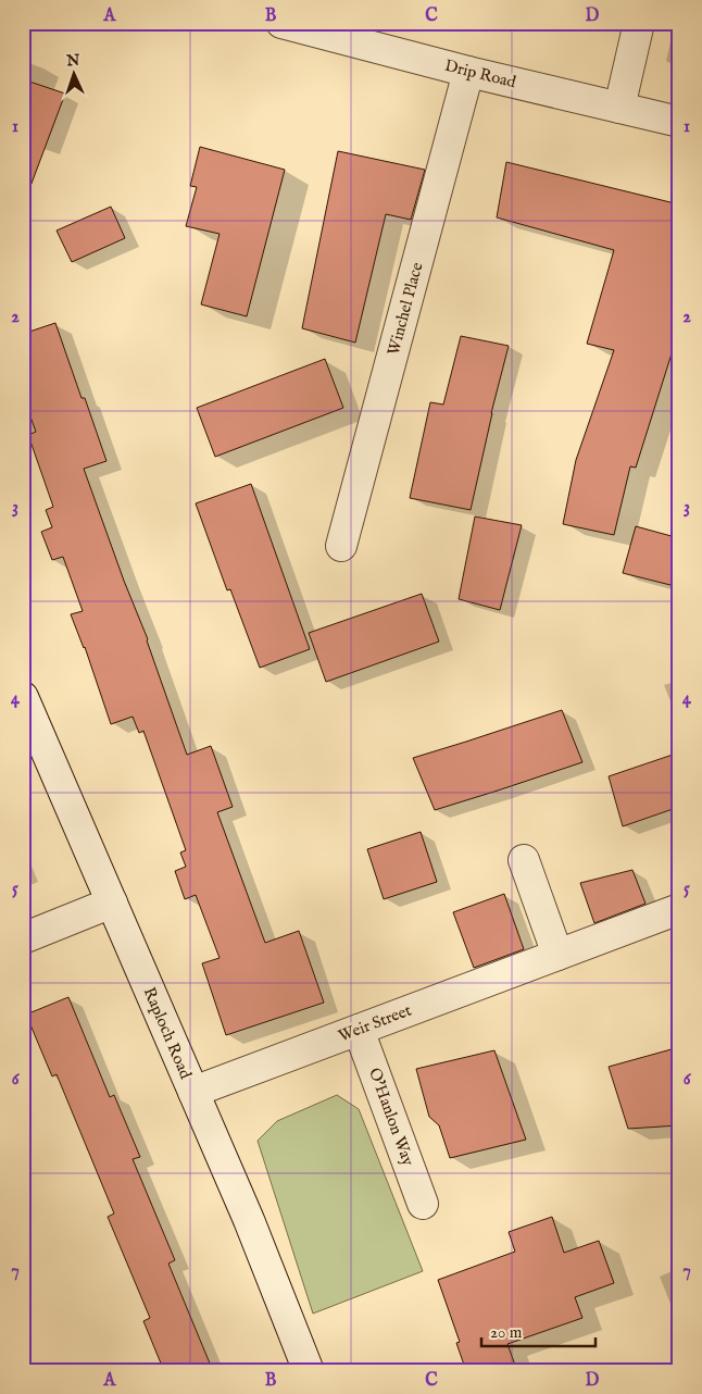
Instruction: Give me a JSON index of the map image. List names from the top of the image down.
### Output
{
  "streets": {
    "street": [
      "Drip Road",
      "Winchel Place",
      "Weir Street",
      "Raploch Road",
      "O'Hanlon Way"
    ]
  },
  "crossings": [
    ["Drip Road", "Winchel Place"],
    ["Weir Street", "Raploch Road"],
    ["Weir Street", "O'Hanlon Way"]
  ],
  "scale_bar": "20 m",
  "north": "top",
  "grid": {
    "columns": [
      "A",
      "B",
      "C",
      "D"
    ],
    "rows": [
      "1",
      "2",
      "3",
      "4",
      "5",
      "6",
      "7"
    ]
  }
}
